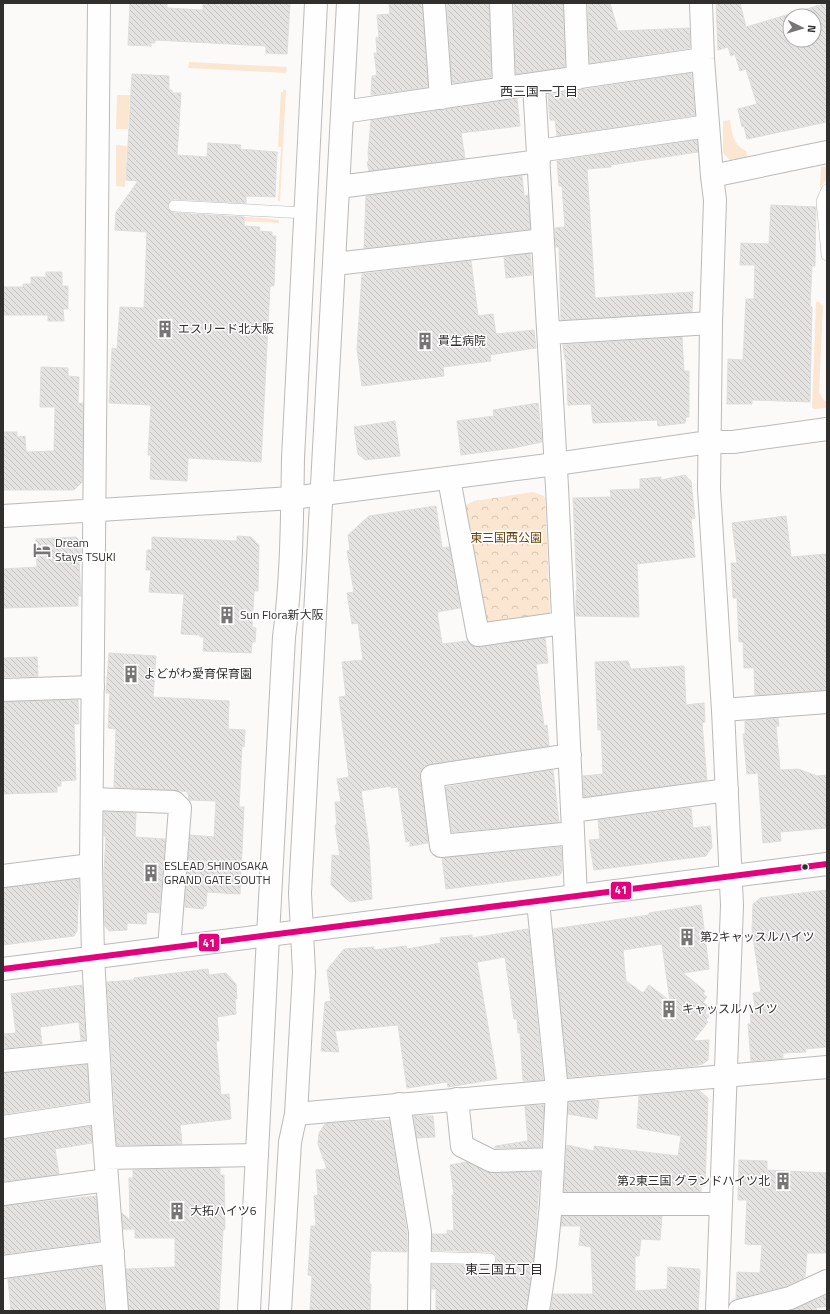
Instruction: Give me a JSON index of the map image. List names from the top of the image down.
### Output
{
  "districts": ["西三国一丁目", "東三国五丁目"],
  "parks": ["東三国西公園"],
  "places": {
    "building": [
      "エスリード北大阪",
      "貴生病院",
      "Sun Flora新大阪",
      "よどがわ愛育保育園",
      "ESLEAD SHINOSAKA GRAND GATE SOUTH",
      "第2キャッスルハイツ",
      "キャッスルハイツ",
      "第2東三国 グランドハイツ北",
      "大拓ハイツ6"
    ],
    "hotel": ["Dream Stays TSUKI"]
  },
  "lines": ["transit line 41"],
  "north": "right"
}
